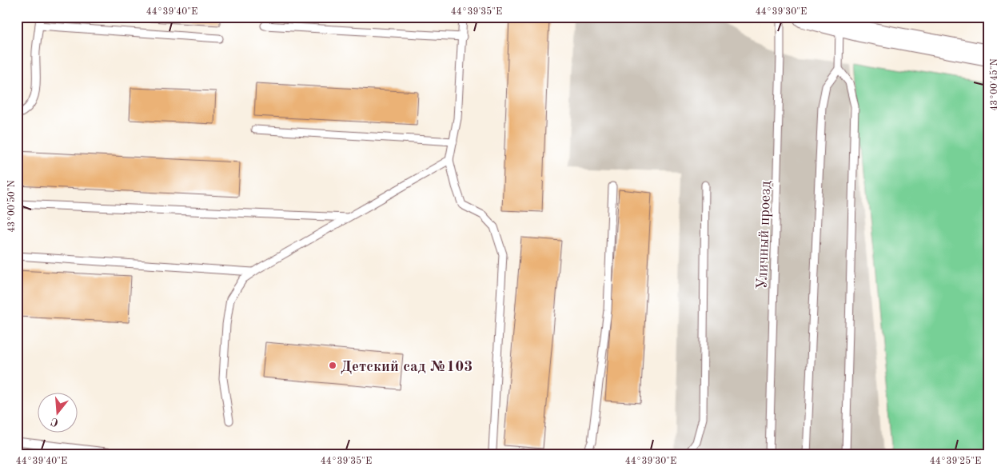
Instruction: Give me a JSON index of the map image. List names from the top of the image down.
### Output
{
  "streets": {
    "lane": ["Уличный проезд"]
  },
  "places": ["Детский сад №103"],
  "north": "bottom",
  "coordinates": [
    "44°39'40\"E",
    "44°39'35\"E",
    "44°39'30\"E",
    "43°00'45\"N",
    "43°00'50\"N",
    "44°39'25\"E"
  ]
}
